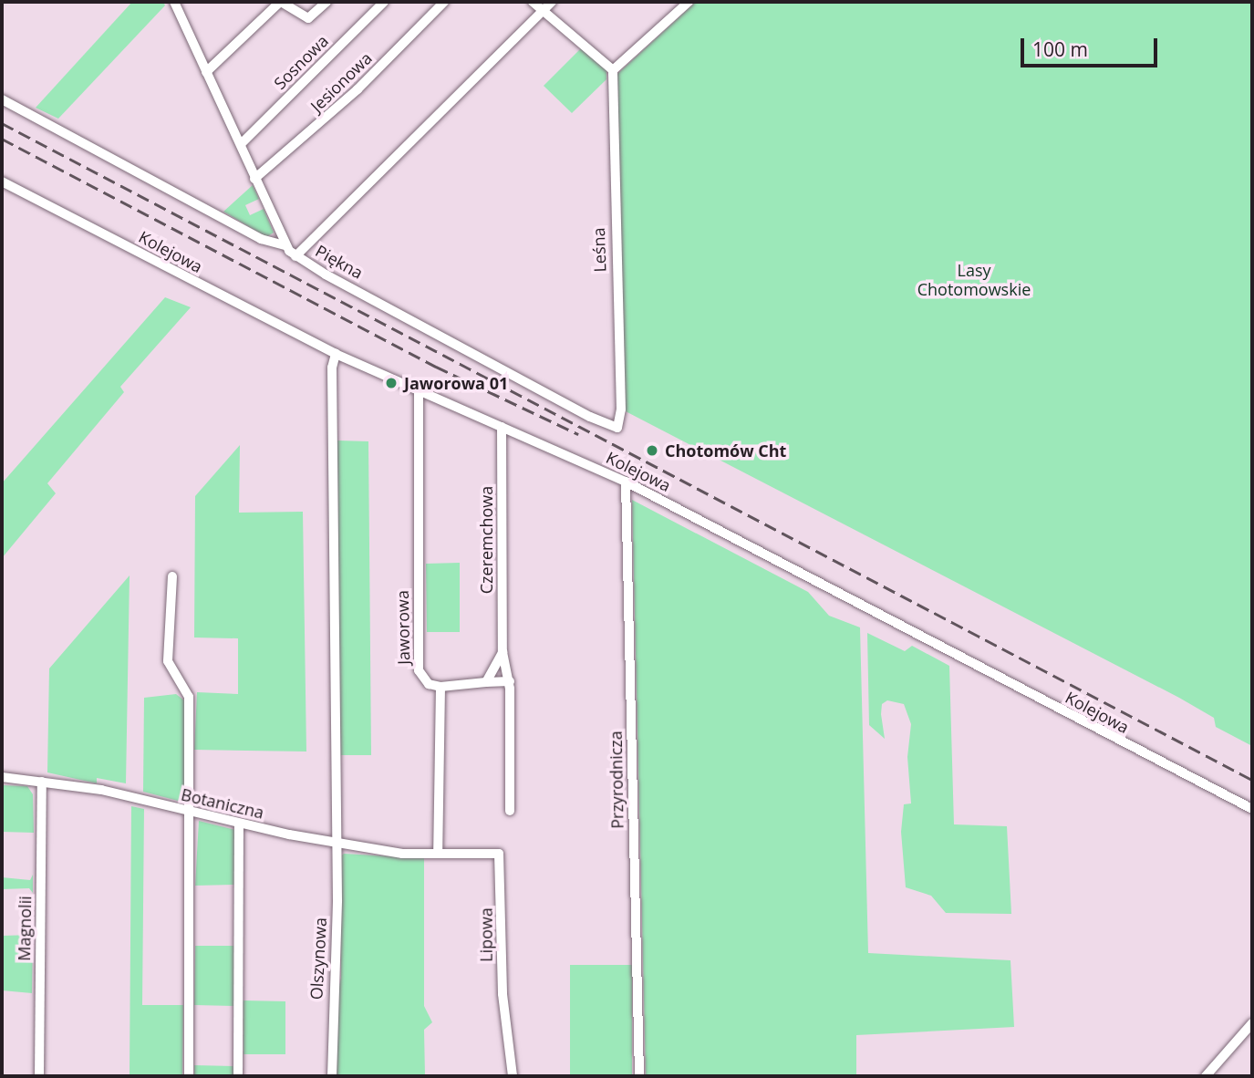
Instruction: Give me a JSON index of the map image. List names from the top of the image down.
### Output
{
  "streets": {
    "street": [
      "Sosnowa",
      "Jesionowa",
      "Leśna",
      "Kolejowa",
      "Piękna",
      "Czeremchowa",
      "Jaworowa",
      "Przyrodnicza",
      "Botaniczna",
      "Magnolii",
      "Lipowa",
      "Olszynowa"
    ]
  },
  "crossings": [
    ["Sosnowa", "Piękna"],
    ["Jesionowa", "Piękna"],
    ["Leśna", "Piękna"],
    ["Kolejowa", "Czeremchowa"],
    ["Kolejowa", "Jaworowa"],
    ["Kolejowa", "Przyrodnicza"],
    ["Kolejowa", "Olszynowa"],
    ["Botaniczna", "Magnolii"],
    ["Botaniczna", "Lipowa"],
    ["Botaniczna", "Olszynowa"]
  ],
  "parks": ["Lasy Chotomowskie"],
  "places": ["Jaworowa 01", "Chotomów Cht"],
  "scale_bar": "100 m"
}
